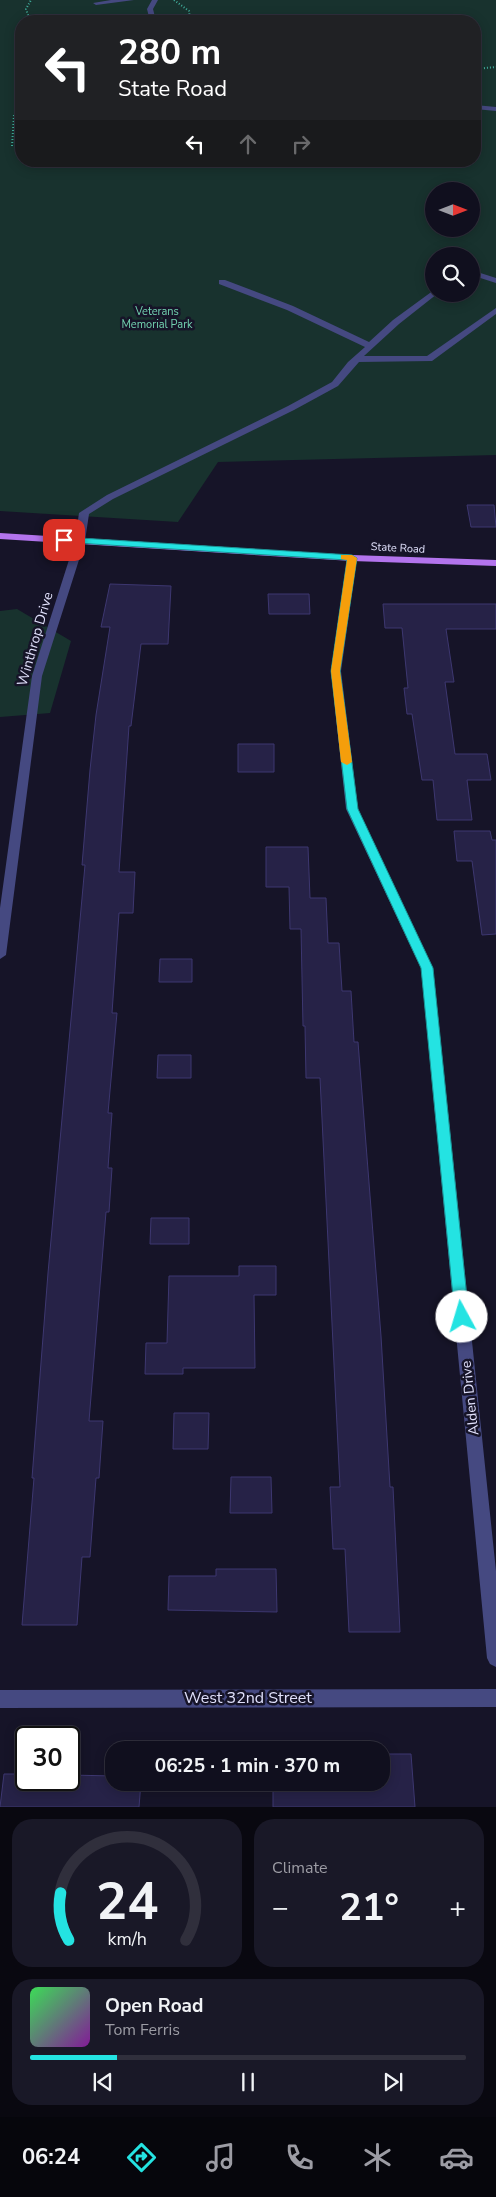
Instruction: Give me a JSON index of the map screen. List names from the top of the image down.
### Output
{
  "streets": {
    "main road": ["State Road"],
    "street": ["Winthrop Drive", "Alden Drive", "West 32nd Street"]
  },
  "crossings": [
    ["State Road", "Winthrop Drive"],
    ["State Road", "Alden Drive"]
  ],
  "parks": ["Veterans Memorial Park"],
  "north": "right",
  "page": {
    "turn": ["280 m", "State Road"],
    "limit": "30",
    "trip": "06:25 · 1 min · 370 m",
    "tile": "Climate",
    "heat": ["−", "21°", "+"],
    "song": ["Open Road", "Tom Ferris"],
    "tabs": "06:24",
    "gauge": ["24", "km/h"]
  }
}
